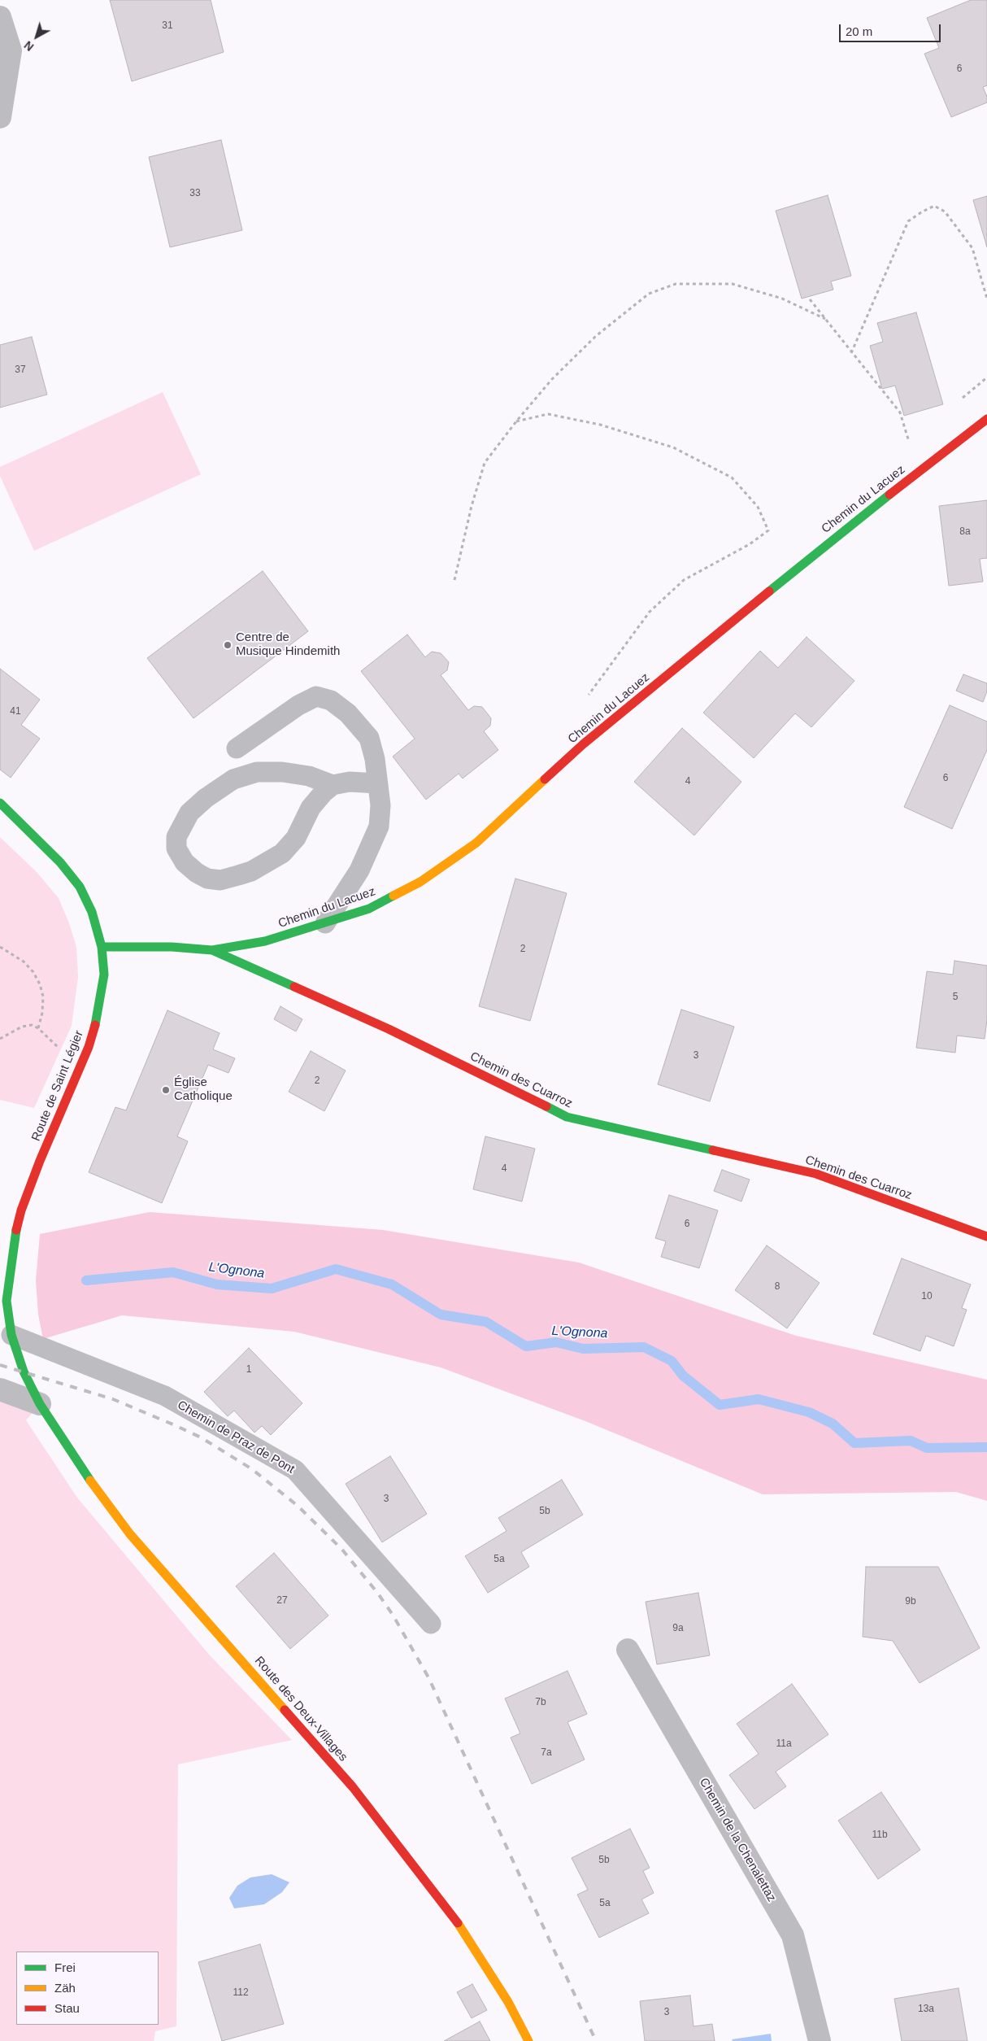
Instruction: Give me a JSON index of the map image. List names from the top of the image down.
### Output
{
  "streets": {
    "street": [
      "Chemin du Lacuez",
      "Chemin des Cuarroz",
      "Route de Saint Légier",
      "Route des Deux-Villages",
      "Chemin de la Chenalettaz"
    ],
    "lane": ["Chemin de Praz de Pont"]
  },
  "crossings": [
    ["Chemin du Lacuez", "Chemin des Cuarroz"],
    ["Chemin des Cuarroz", "Route de Saint Légier"],
    ["Route de Saint Légier", "Chemin de Praz de Pont"],
    ["Route de Saint Légier", "Route des Deux-Villages"]
  ],
  "water": ["L'Ognona"],
  "places": ["Centre de Musique Hindemith", "Église Catholique"],
  "house_numbers": [
    "31",
    "6",
    "33",
    "37",
    "8a",
    "41",
    "6",
    "4",
    "2",
    "5",
    "3",
    "2",
    "4",
    "6",
    "8",
    "10",
    "1",
    "3",
    "5b",
    "5a",
    "27",
    "9b",
    "9a",
    "7b",
    "11a",
    "7a",
    "11b",
    "5b",
    "5a",
    "112",
    "13a",
    "3"
  ],
  "legend": ["Frei", "Zäh", "Stau"],
  "scale_bar": "20 m",
  "north": "bottom left"
}
